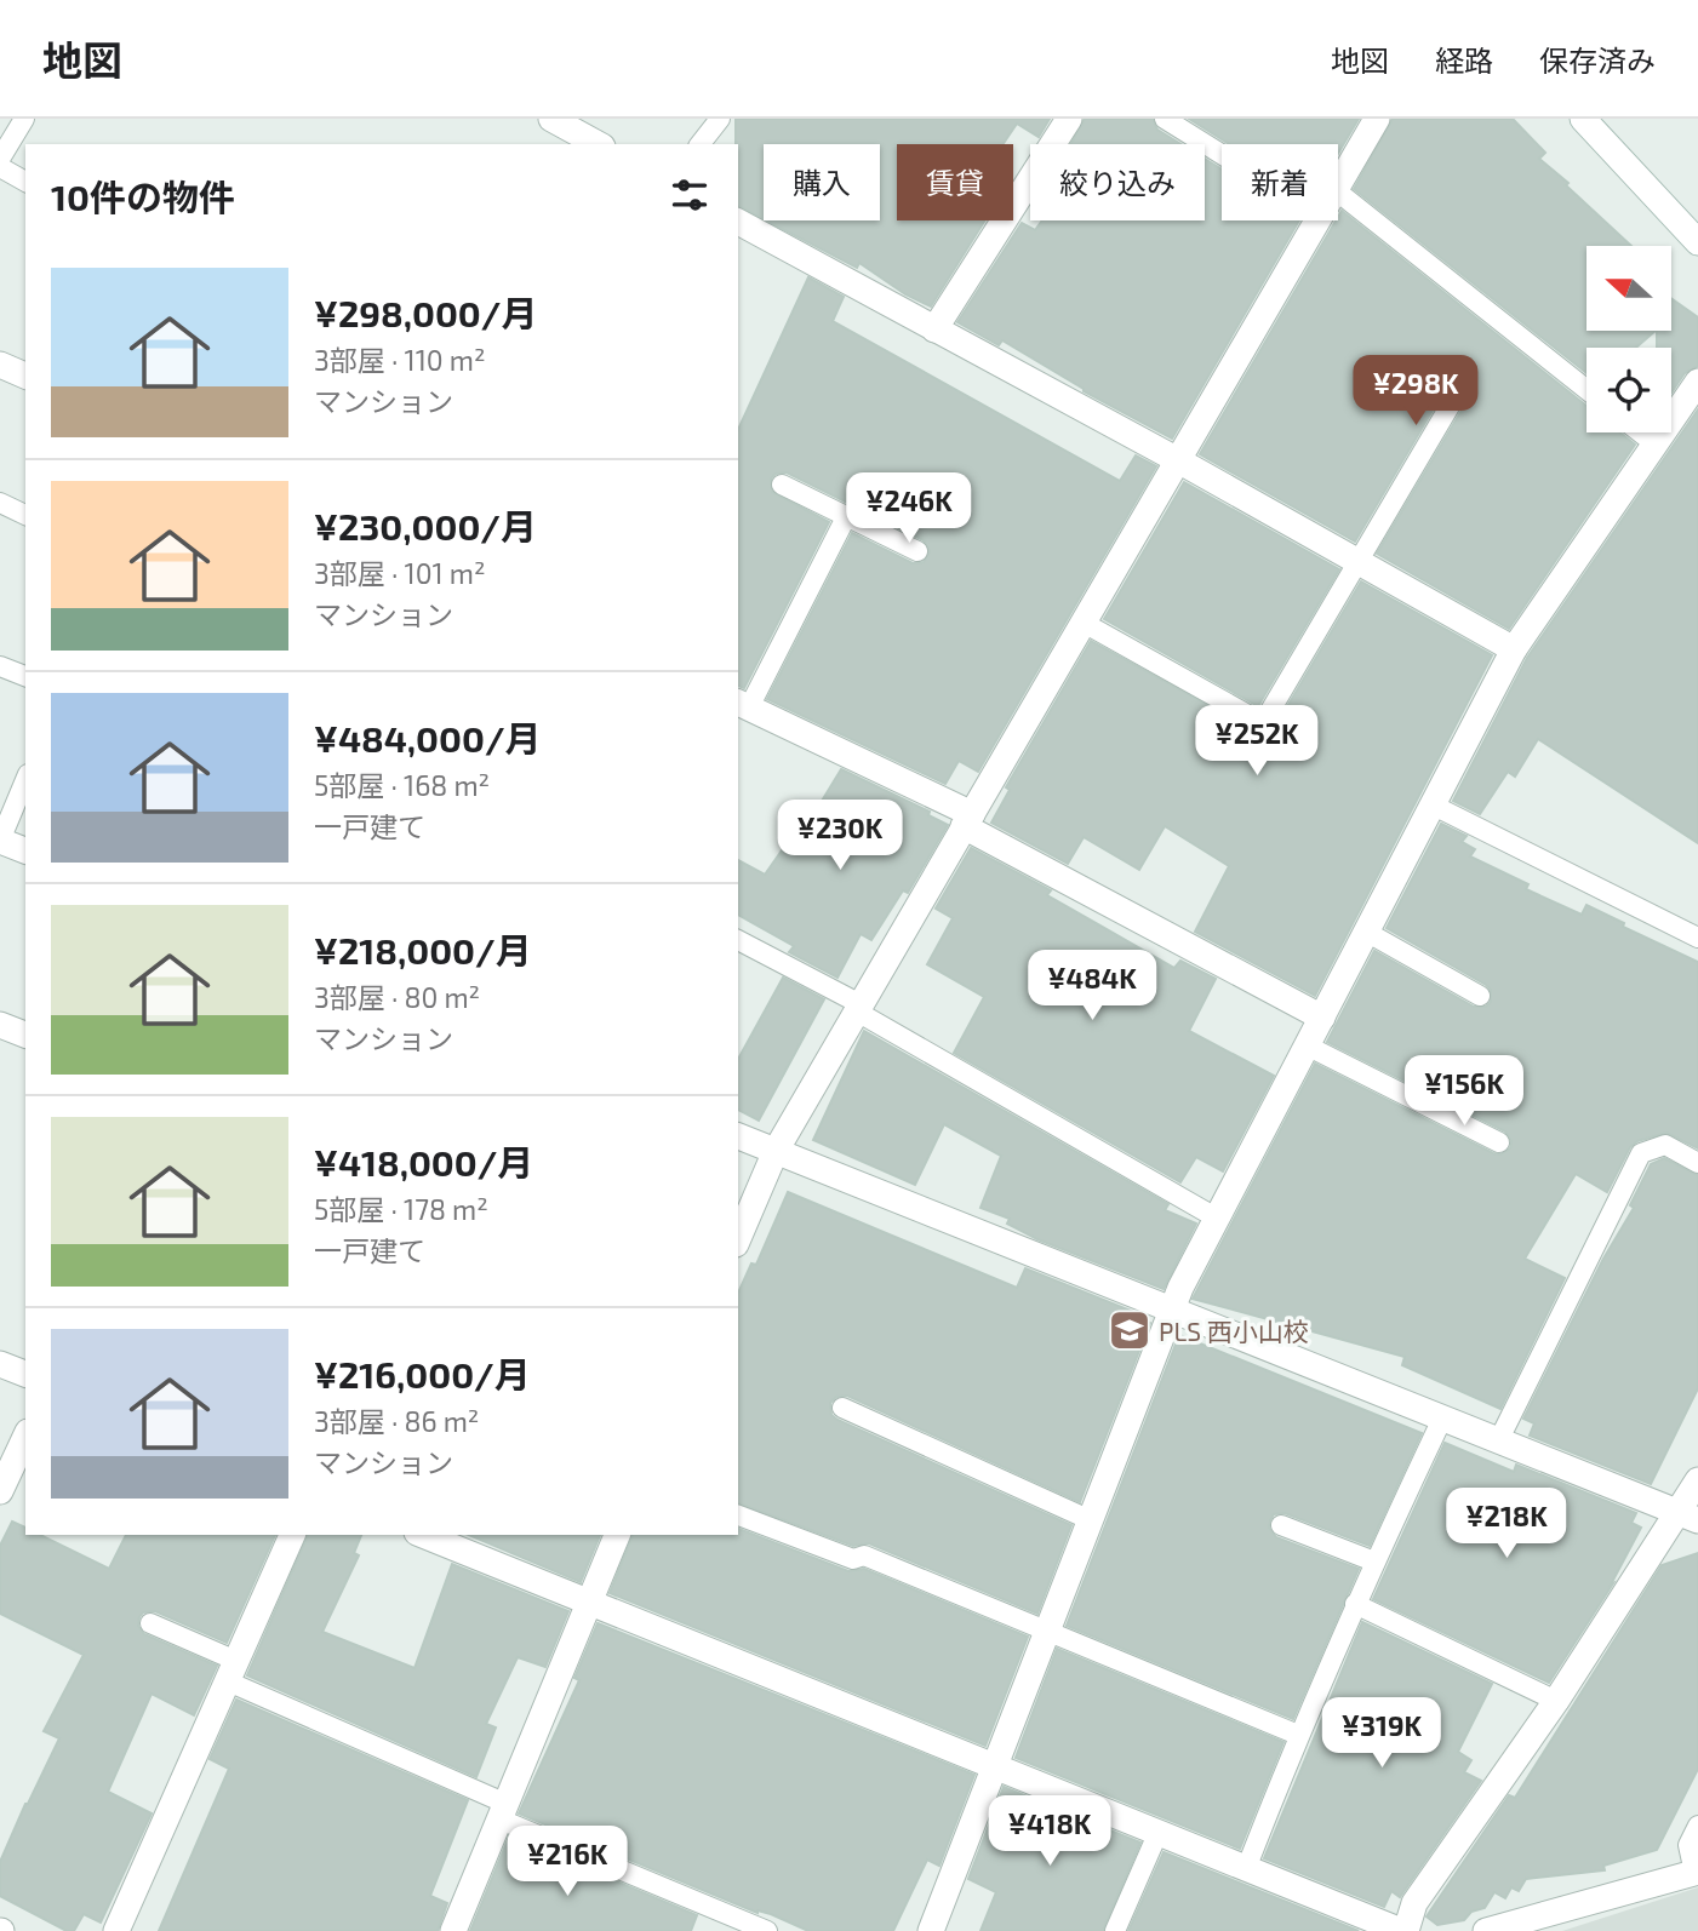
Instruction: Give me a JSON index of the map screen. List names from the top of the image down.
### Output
{
  "places": {
    "school or university": ["PLS 西小山校"]
  },
  "north": "left",
  "page": {
    "header": "地図",
    "nav": ["地図", "経路", "保存済み"],
    "chip": [
      "購入",
      "賃貸",
      "絞り込み",
      "新着"
    ],
    "heading": "10件の物件",
    "list": [
      {
        "name": "¥298,000/月",
        "note": "3部屋 · 110 m² · マンション"
      },
      {
        "name": "¥230,000/月",
        "note": "3部屋 · 101 m² · マンション"
      },
      {
        "name": "¥484,000/月",
        "note": "5部屋 · 168 m² · 一戸建て"
      },
      {
        "name": "¥218,000/月",
        "note": "3部屋 · 80 m² · マンション"
      },
      {
        "name": "¥418,000/月",
        "note": "5部屋 · 178 m² · 一戸建て"
      },
      {
        "name": "¥216,000/月",
        "note": "3部屋 · 86 m² · マンション"
      }
    ],
    "price": [
      "¥298K",
      "¥246K",
      "¥252K",
      "¥230K",
      "¥484K",
      "¥156K",
      "¥218K",
      "¥319K",
      "¥418K",
      "¥216K"
    ]
  }
}
